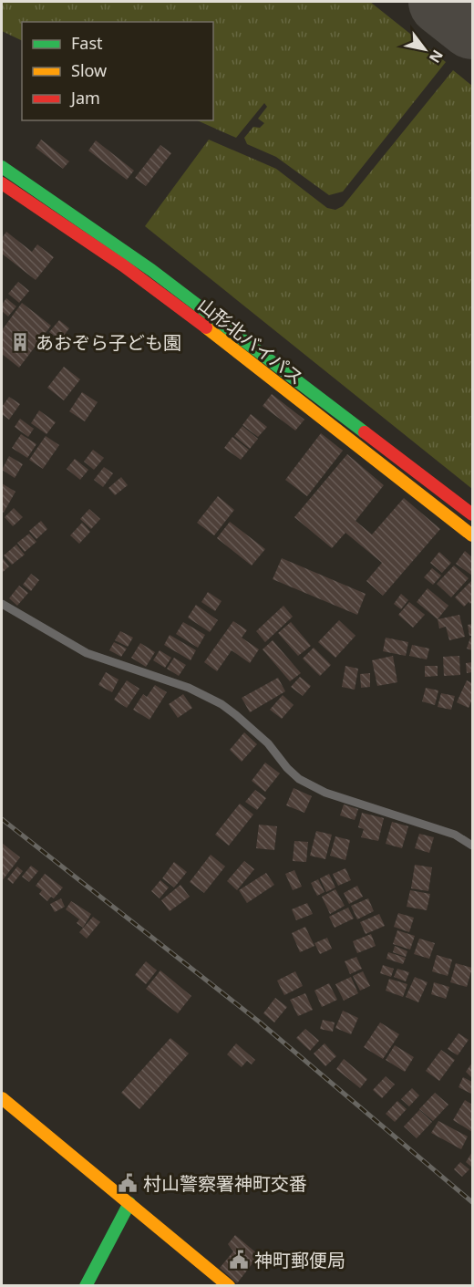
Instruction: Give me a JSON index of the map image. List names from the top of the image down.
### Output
{
  "streets": {
    "main road": ["山形北バイパス"]
  },
  "places": {
    "building": ["あおぞら子ども園"],
    "public building": ["村山警察署神町交番", "神町郵便局"]
  },
  "legend": ["Fast", "Slow", "Jam"],
  "north": "bottom right"
}
